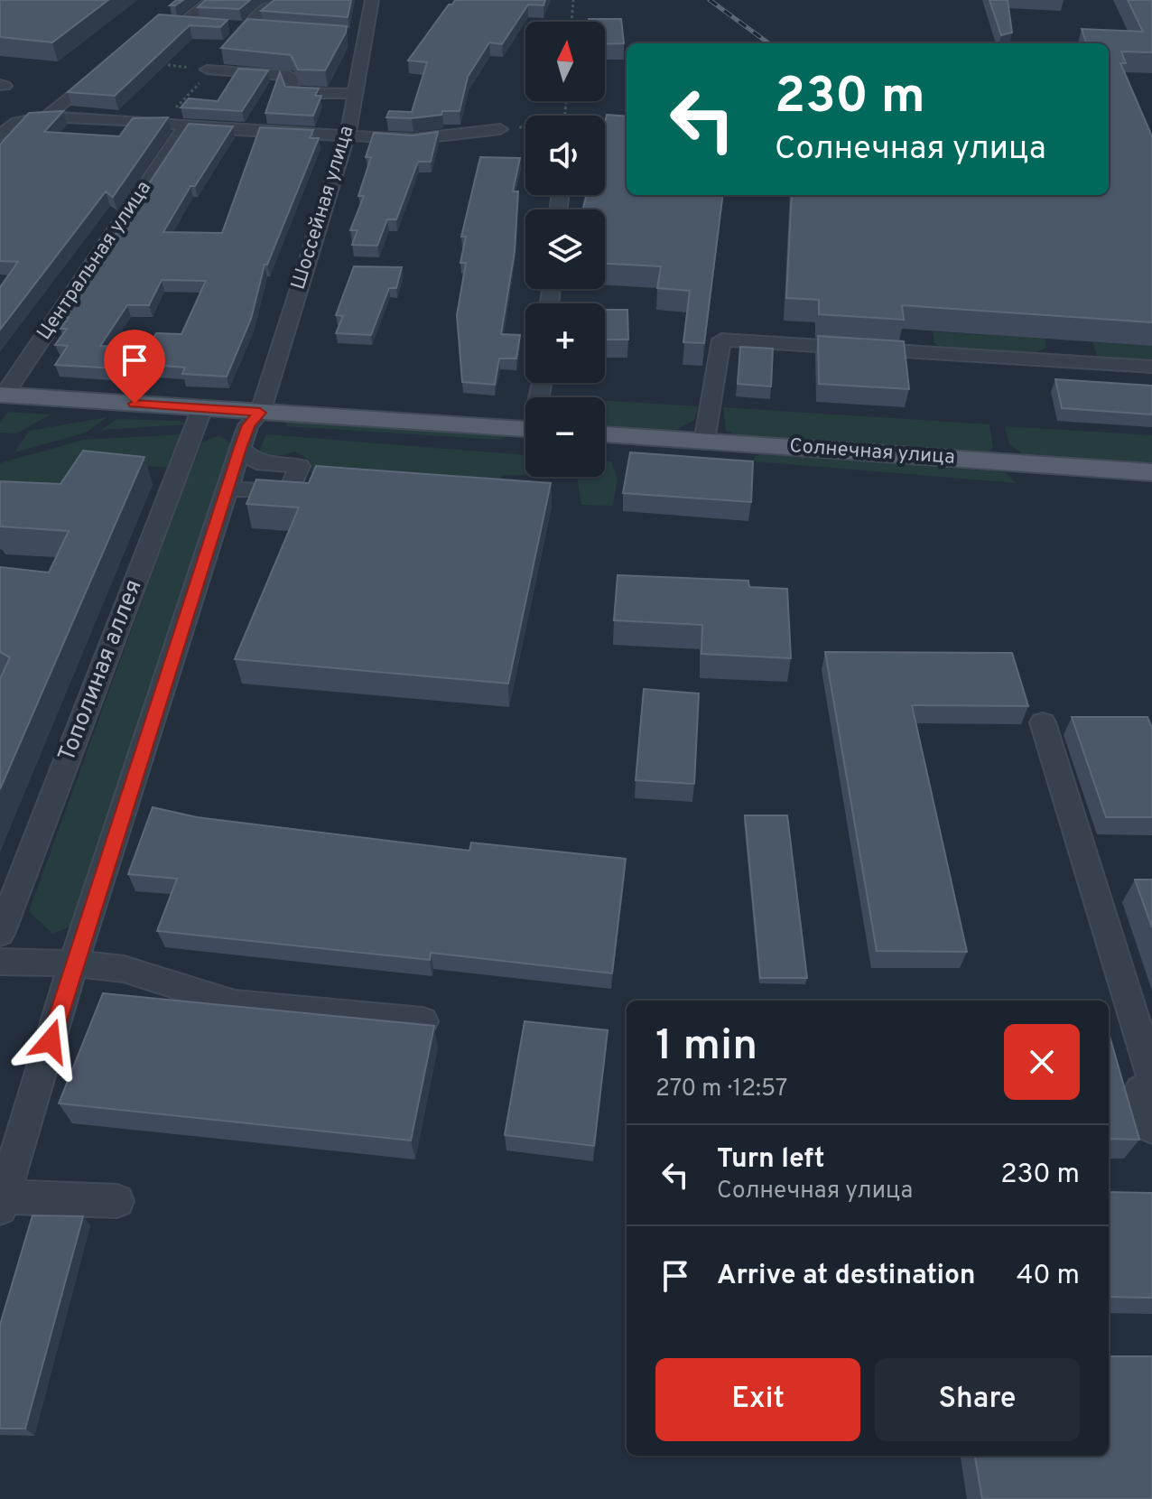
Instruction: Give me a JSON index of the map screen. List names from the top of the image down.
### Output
{
  "streets": {
    "main road": ["Солнечная улица"],
    "street": ["Шоссейная улица", "Центральная улица", "Тополиная аллея"]
  },
  "north": "top",
  "page": {
    "map_buttons": ["+", "−"],
    "turn": ["230 m", "Солнечная улица"],
    "heading": ["1 min", "270 m · 12:57"],
    "list": [
      {
        "name": "Turn left",
        "note": "Солнечная улица",
        "value": "230 m"
      },
      {
        "name": "Arrive at destination",
        "value": "40 m"
      }
    ],
    "buttons": ["Exit", "Share"]
  }
}
